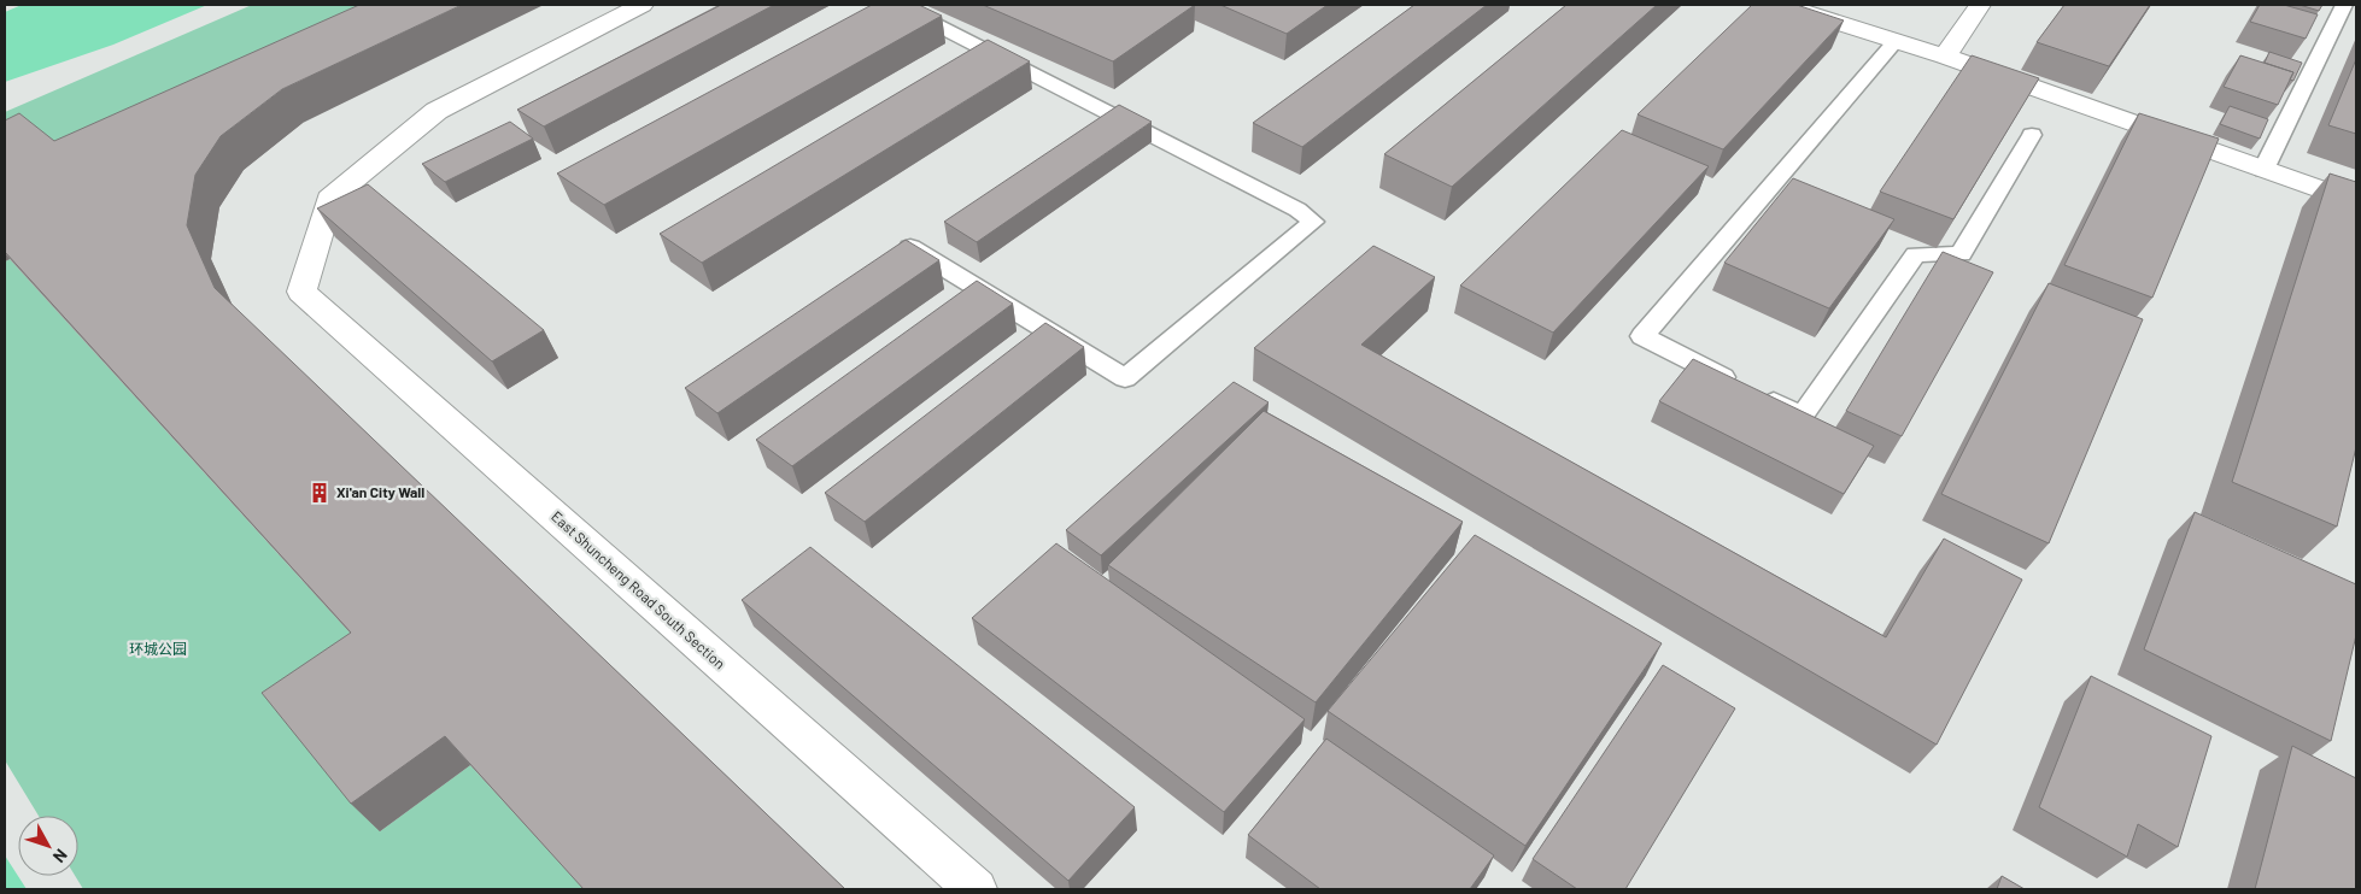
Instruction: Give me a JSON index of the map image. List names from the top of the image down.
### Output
{
  "streets": {
    "street": ["East Shuncheng Road South Section"]
  },
  "parks": ["环城公园"],
  "places": {
    "building": ["Xi'an City Wall"]
  },
  "north": "bottom right"
}
